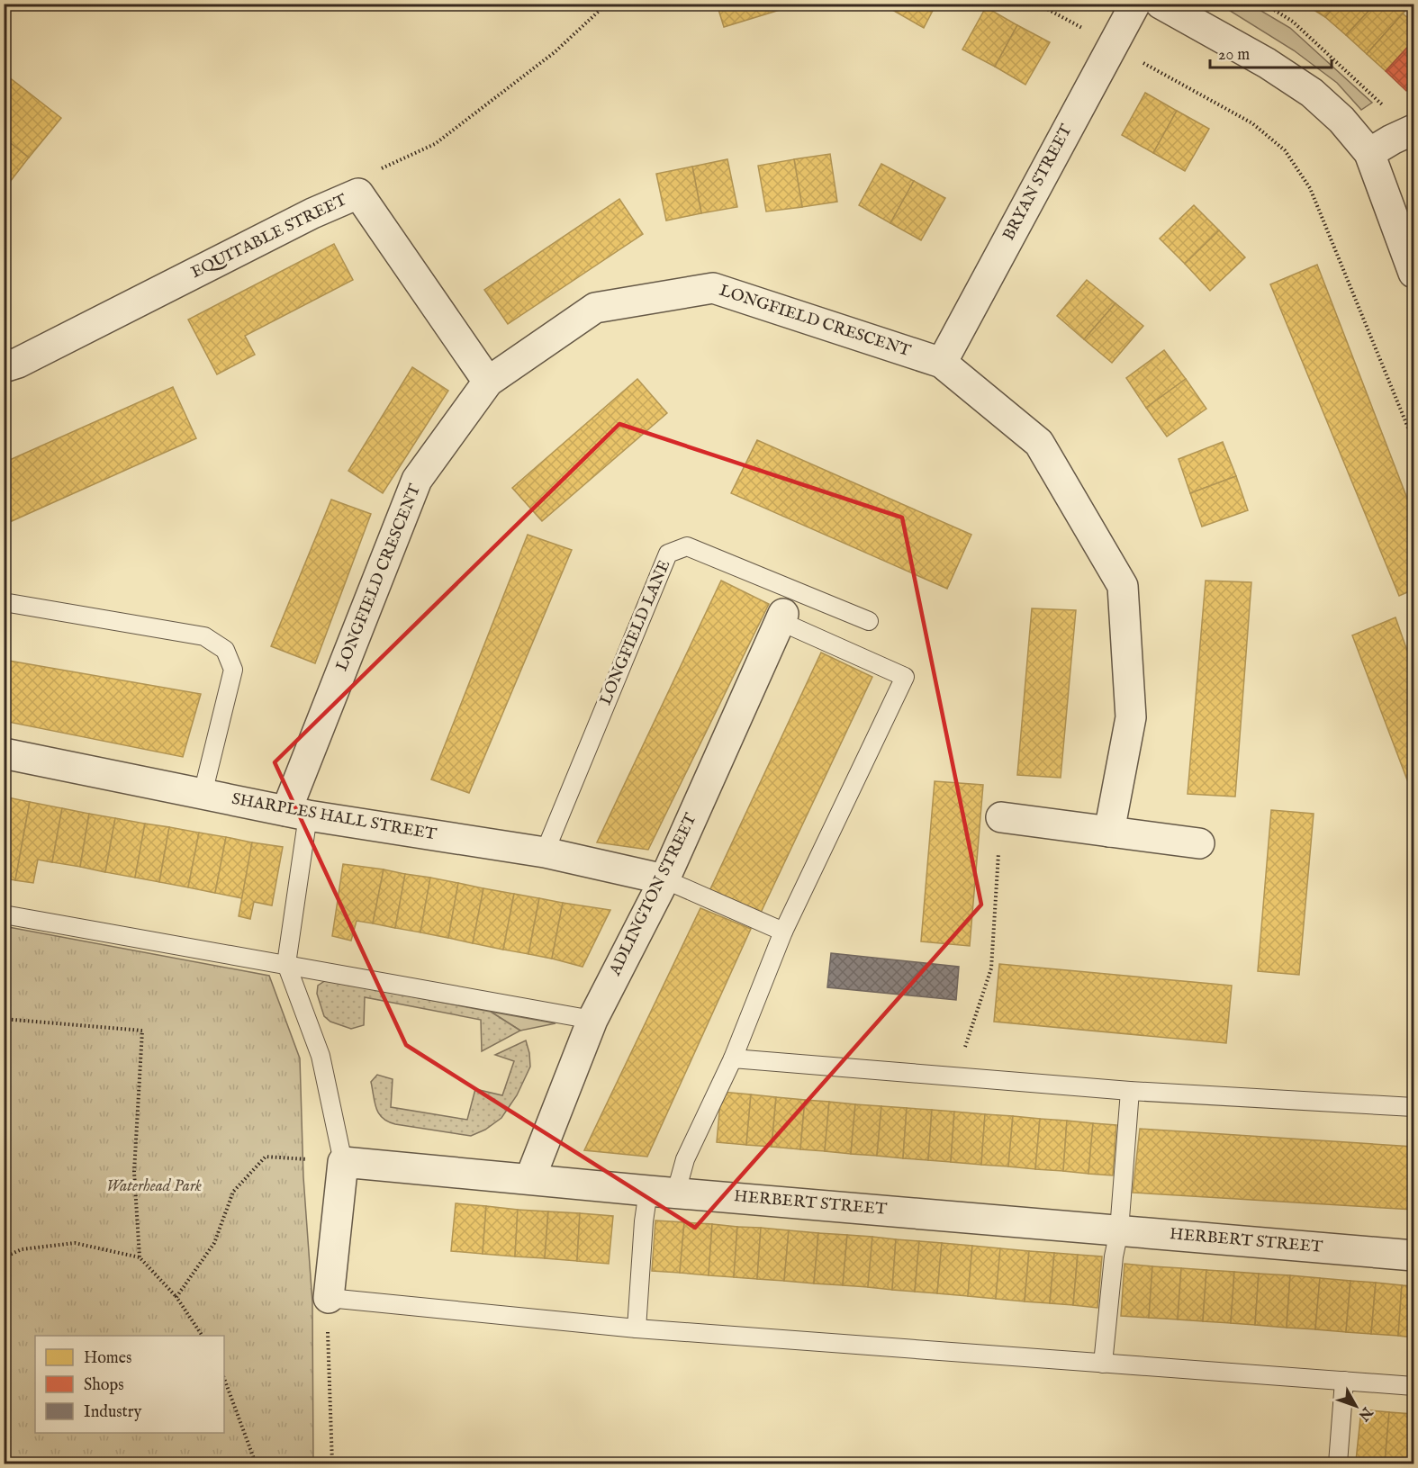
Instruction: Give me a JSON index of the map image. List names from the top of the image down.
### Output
{
  "streets": {
    "street": [
      "BRYAN STREET",
      "EQUITABLE STREET",
      "LONGFIELD CRESCENT",
      "SHARPLES HALL STREET",
      "ADLINGTON STREET",
      "HERBERT STREET"
    ],
    "lane": ["LONGFIELD LANE"]
  },
  "crossings": [
    ["BRYAN STREET", "LONGFIELD CRESCENT"],
    ["EQUITABLE STREET", "LONGFIELD CRESCENT"],
    ["LONGFIELD CRESCENT", "SHARPLES HALL STREET"],
    ["LONGFIELD LANE", "SHARPLES HALL STREET"],
    ["SHARPLES HALL STREET", "ADLINGTON STREET"],
    ["ADLINGTON STREET", "HERBERT STREET"]
  ],
  "parks": ["Waterhead Park"],
  "legend": ["Homes", "Shops", "Industry"],
  "scale_bar": "20 m",
  "north": "bottom right"
}
